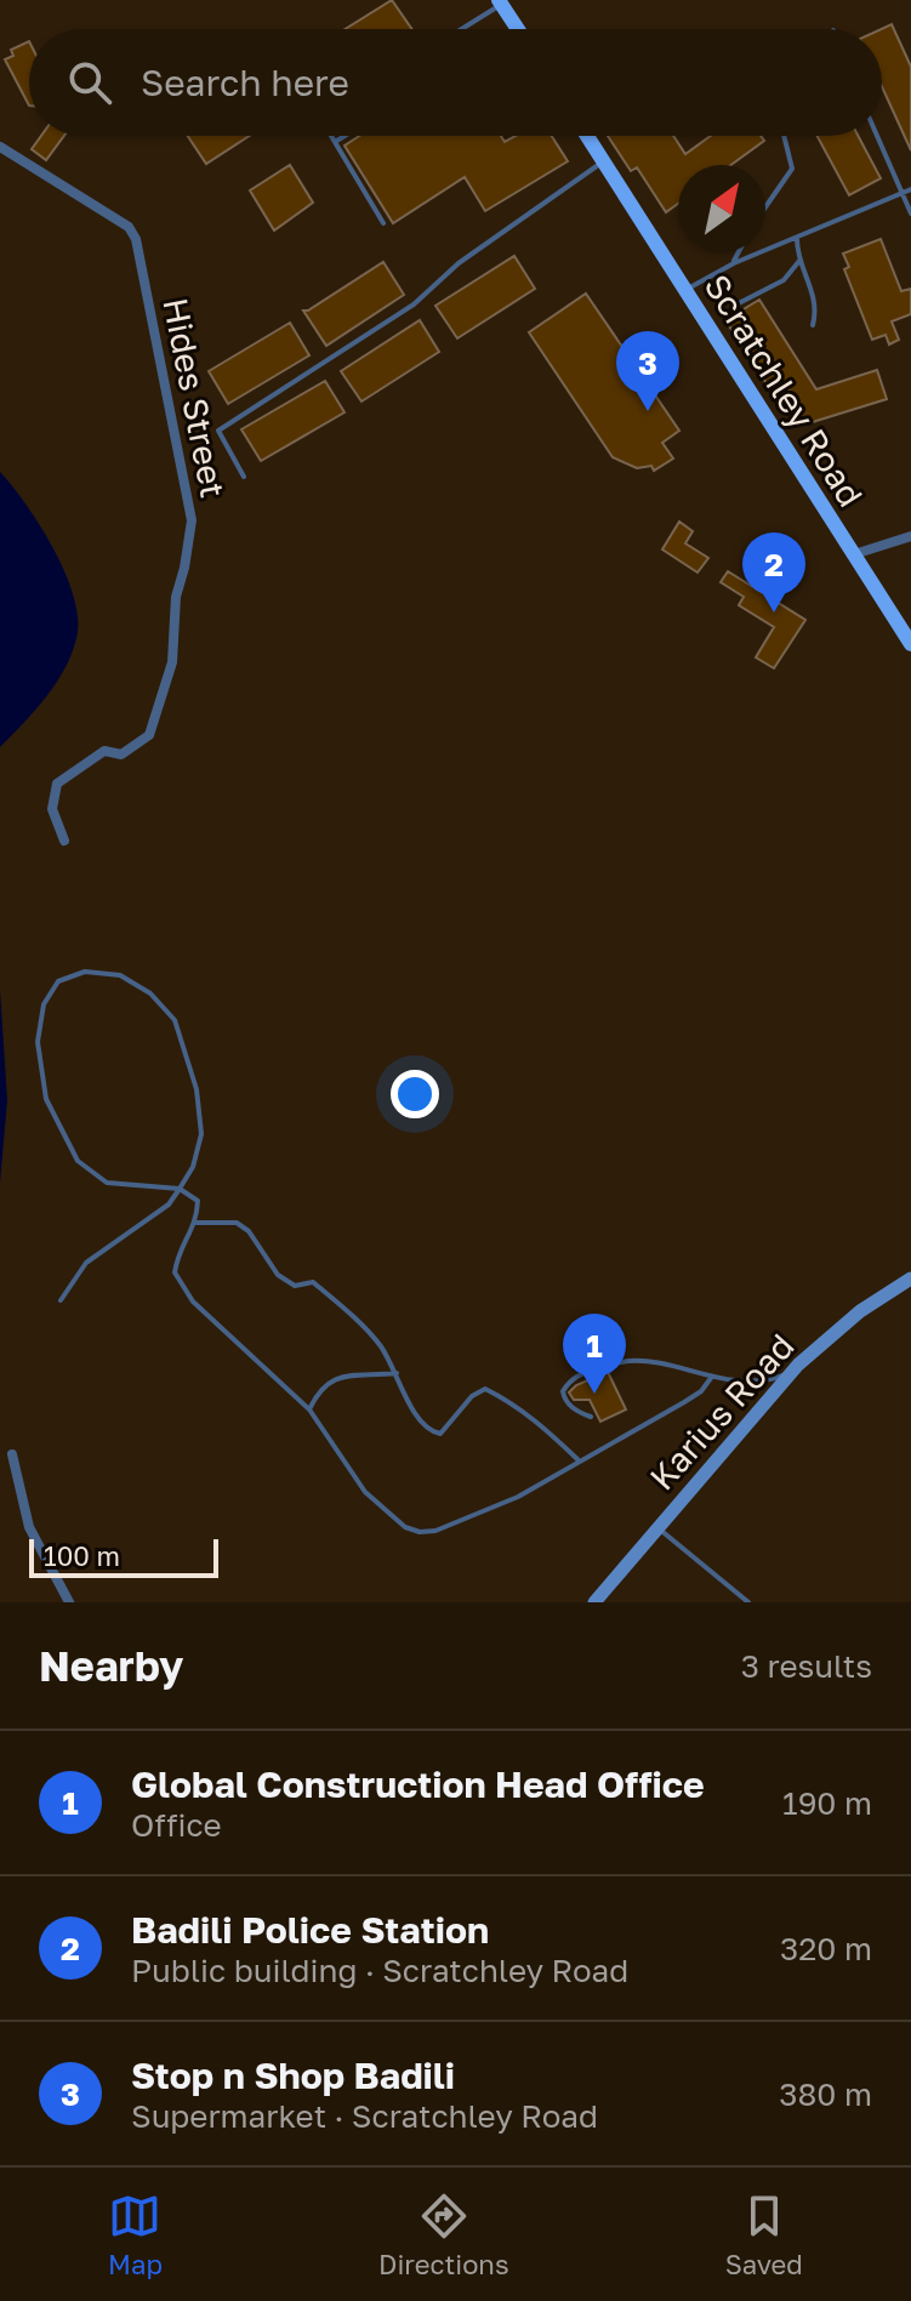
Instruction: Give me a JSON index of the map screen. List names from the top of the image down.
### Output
{
  "streets": {
    "main road": ["Scratchley Road"],
    "street": ["Hides Street", "Karius Road"]
  },
  "scale_bar": "100 m",
  "north": "top right",
  "page": {
    "search": "Search here",
    "pins": ["3", "2", "1"],
    "scale": "100 m",
    "heading": ["Nearby", "3 results"],
    "list": [
      {
        "mark": "1",
        "name": "Global Construction Head Office",
        "note": "Office",
        "value": "190 m"
      },
      {
        "mark": "2",
        "name": "Badili Police Station",
        "note": "Public building · Scratchley Road",
        "value": "320 m"
      },
      {
        "mark": "3",
        "name": "Stop n Shop Badili",
        "note": "Supermarket · Scratchley Road",
        "value": "380 m"
      }
    ],
    "nav": ["Map", "Directions", "Saved"]
  }
}
